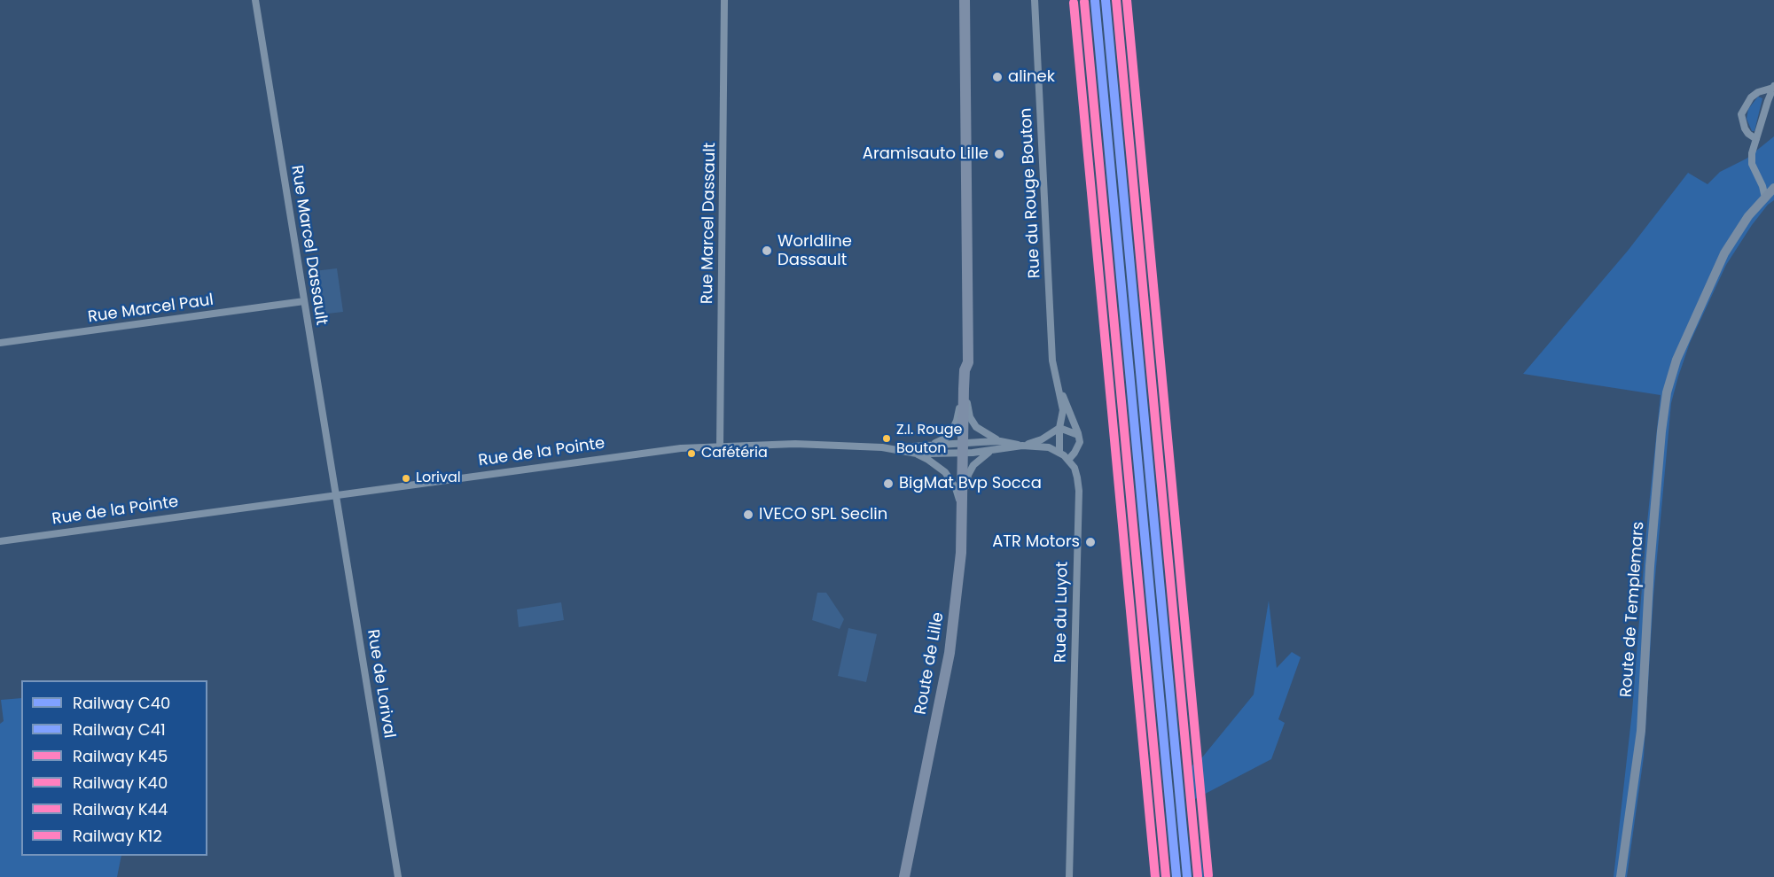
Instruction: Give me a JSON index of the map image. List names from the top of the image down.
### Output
{
  "streets": {
    "main road": ["Route de Templemars", "Route de Lille"],
    "street": [
      "Rue du Rouge Bouton",
      "Rue Marcel Dassault",
      "Rue Marcel Paul",
      "Rue de la Pointe",
      "Rue du Luyot",
      "Rue de Lorival"
    ]
  },
  "crossings": [
    ["Rue du Rouge Bouton", "Rue du Luyot"],
    ["Rue Marcel Dassault", "Rue Marcel Paul"],
    ["Rue Marcel Dassault", "Rue de la Pointe"],
    ["Rue Marcel Dassault", "Rue de Lorival"],
    ["Rue de la Pointe", "Rue du Luyot"],
    ["Rue de la Pointe", "Route de Lille"],
    ["Rue de la Pointe", "Rue de Lorival"],
    ["Rue du Luyot", "Route de Lille"]
  ],
  "places": [
    "alinek",
    "Aramisauto Lille",
    "Worldline Dassault",
    "Z.I. Rouge Bouton",
    "Cafétéria",
    "Lorival",
    "BigMat Bvp Socca",
    "IVECO SPL Seclin",
    "ATR Motors"
  ],
  "lines": [
    "rail line C40",
    "rail line K45",
    "rail line K44",
    "rail line C41",
    "rail line K40",
    "rail line K12"
  ],
  "legend": [
    "Railway C40",
    "Railway C41",
    "Railway K45",
    "Railway K40",
    "Railway K44",
    "Railway K12"
  ]
}
